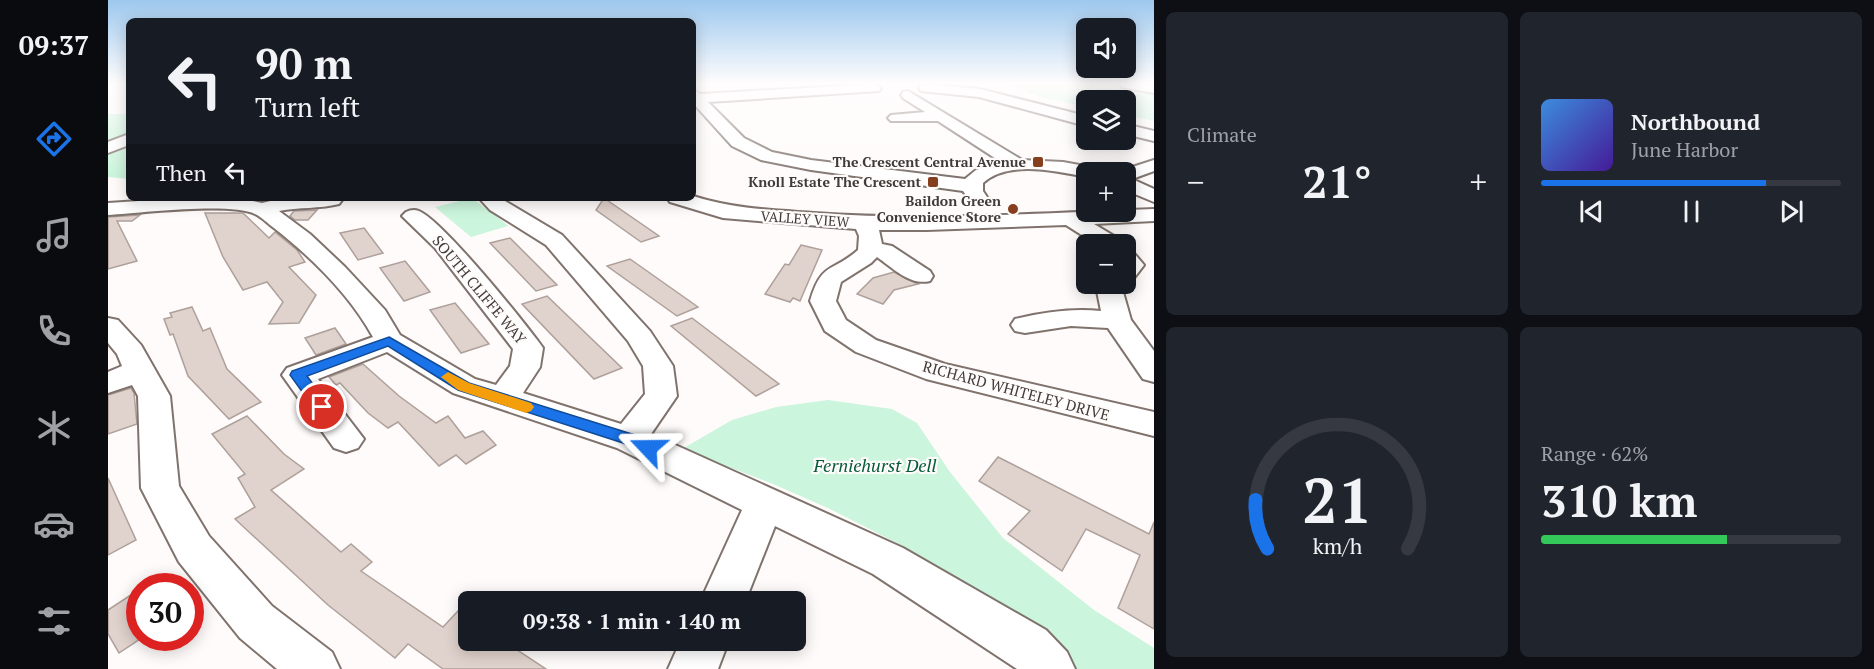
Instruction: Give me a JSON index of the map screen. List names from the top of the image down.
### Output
{
  "streets": {
    "street": ["VALLEY VIEW", "SOUTH CLIFFE WAY", "RICHARD WHITELEY DRIVE"]
  },
  "crossings": [
    ["VALLEY VIEW", "RICHARD WHITELEY DRIVE"]
  ],
  "parks": ["Ferniehurst Dell"],
  "places": {
    "transit": ["The Crescent Central Avenue", "Knoll Estate The Crescent"],
    "other": ["Baildon Green Convenience Store"]
  },
  "page": {
    "tabs": "09:37",
    "tile": [
      "Climate",
      ["Range · 62%", "310 km"]
    ],
    "map_buttons": ["+", "−"],
    "turn": ["90 m", "Turn left"],
    "song": ["Northbound", "June Harbor"],
    "then": "Then",
    "heat": ["−", "21°", "+"],
    "limit": "30",
    "trip": "09:38 · 1 min · 140 m",
    "gauge": ["21", "km/h"]
  }
}
